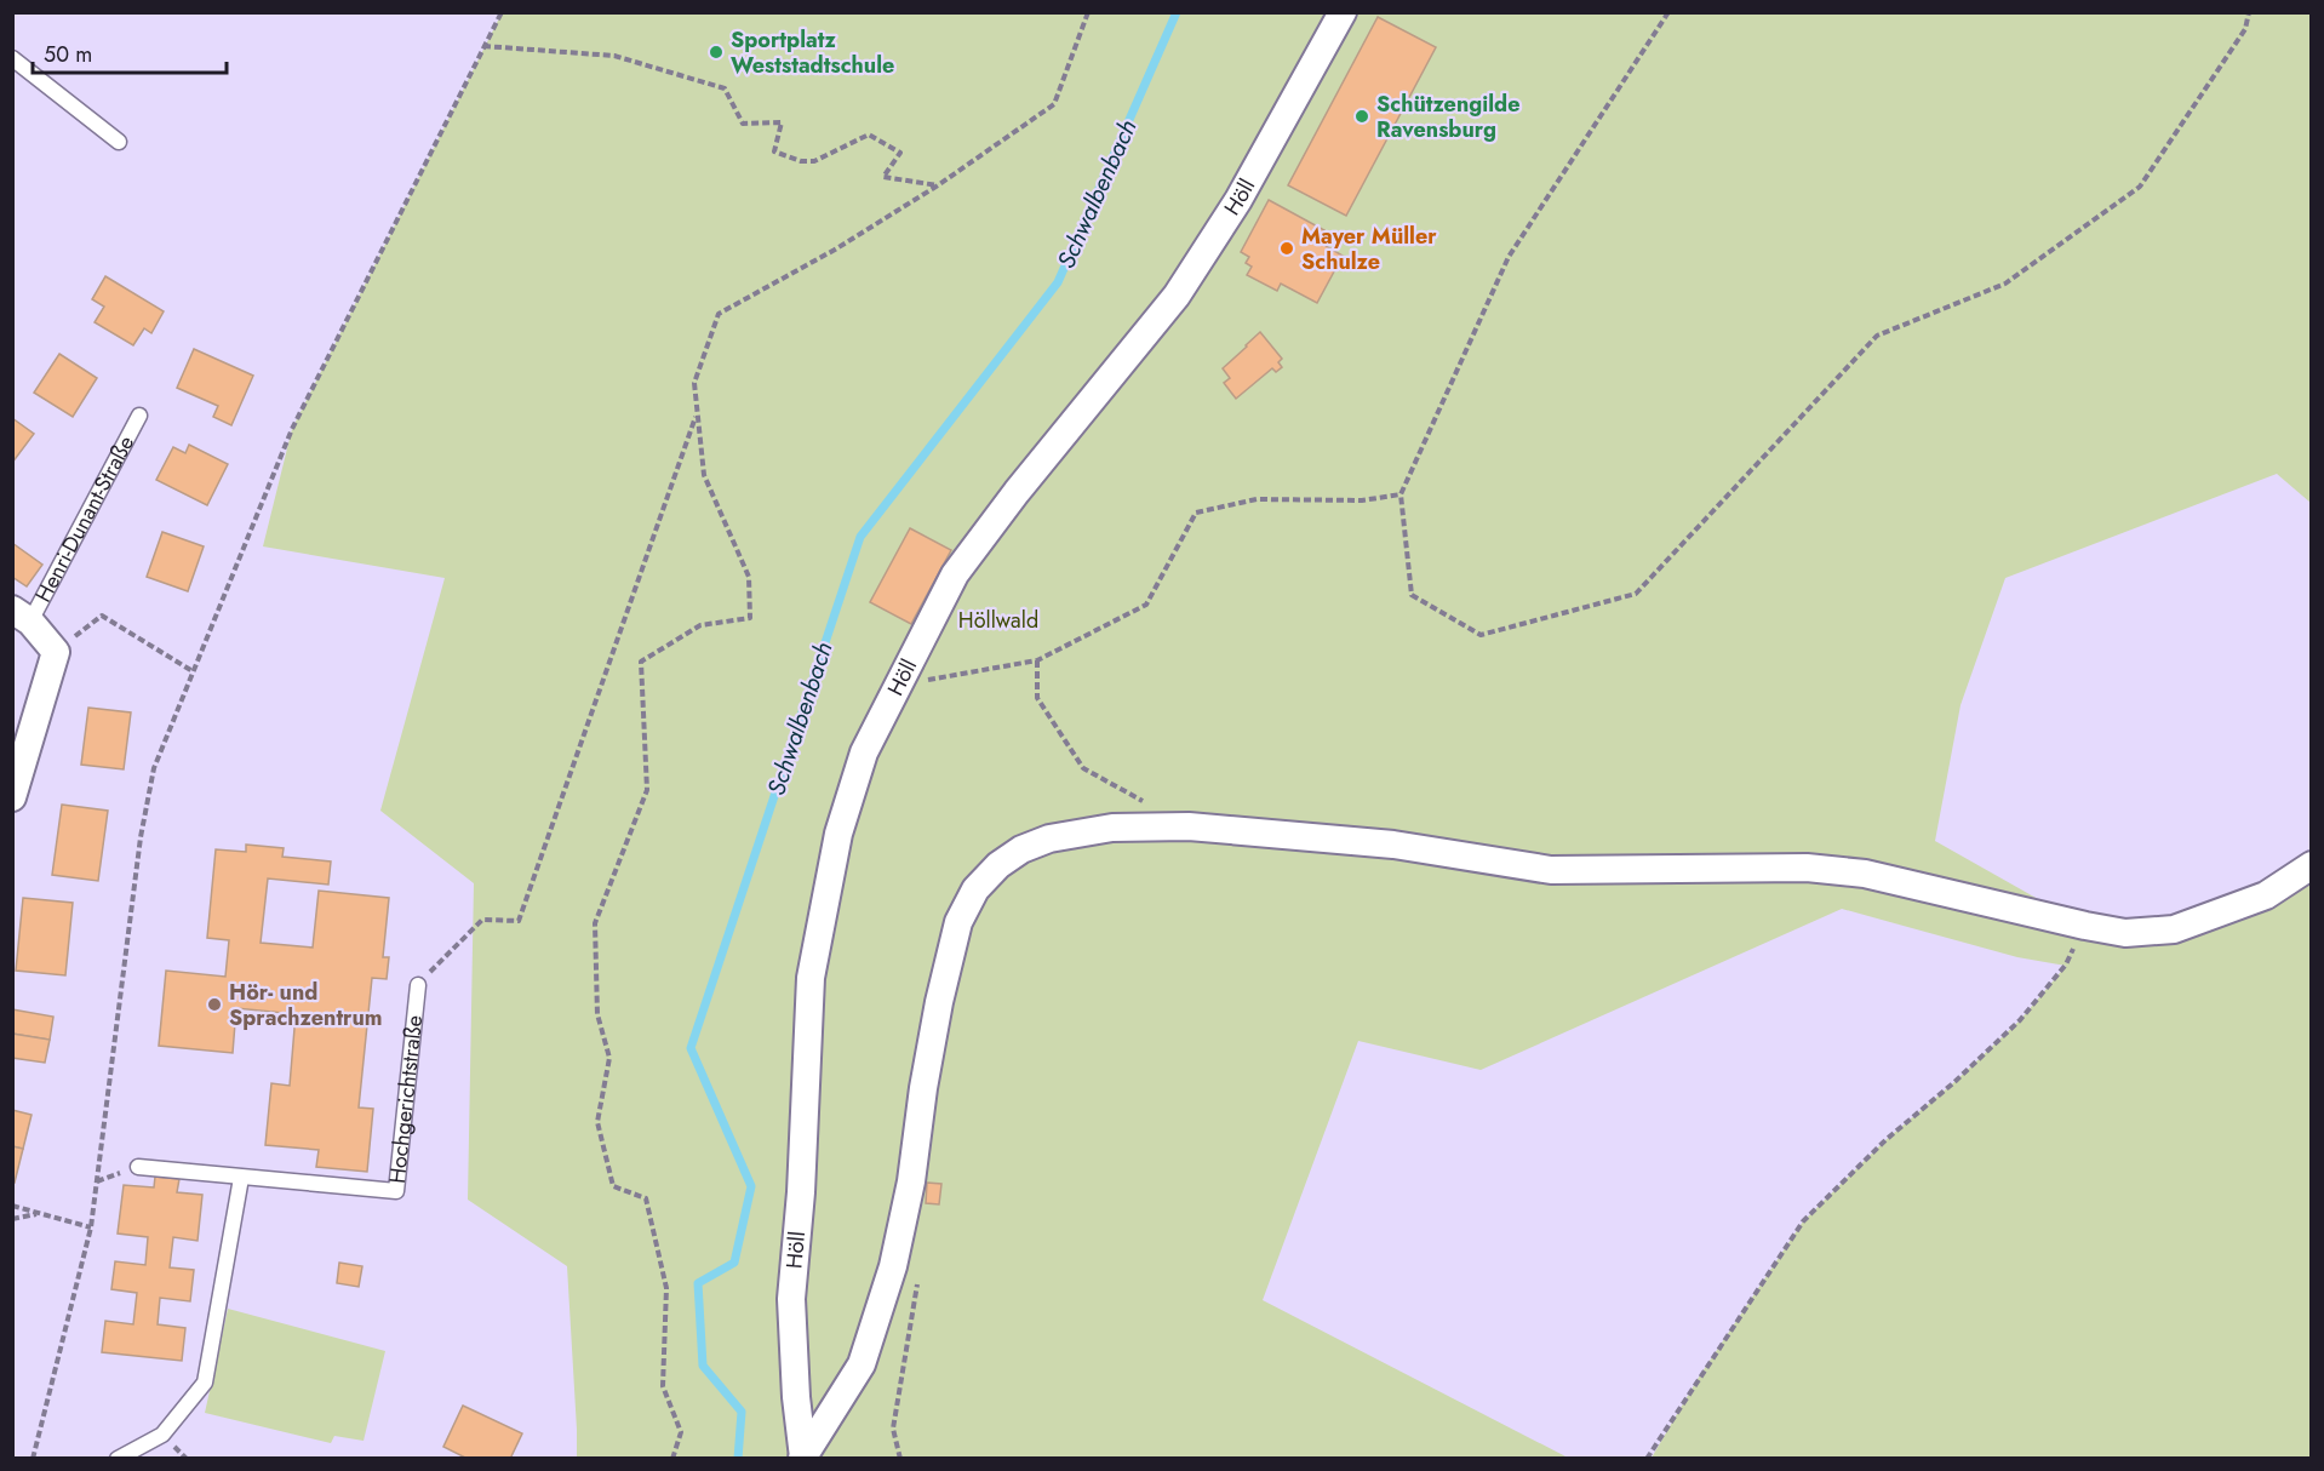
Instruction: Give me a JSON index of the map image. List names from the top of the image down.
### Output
{
  "streets": {
    "street": ["Höll", "Henri-Dunant-Straße"],
    "lane": ["Hochgerichtstraße"]
  },
  "water": ["Schwalbenbach"],
  "parks": ["Höllwald"],
  "places": [
    "Sportplatz Weststadtschule",
    "Schützengilde Ravensburg",
    "Mayer Müller Schulze",
    "Hör- und Sprachzentrum"
  ],
  "scale_bar": "50 m"
}
